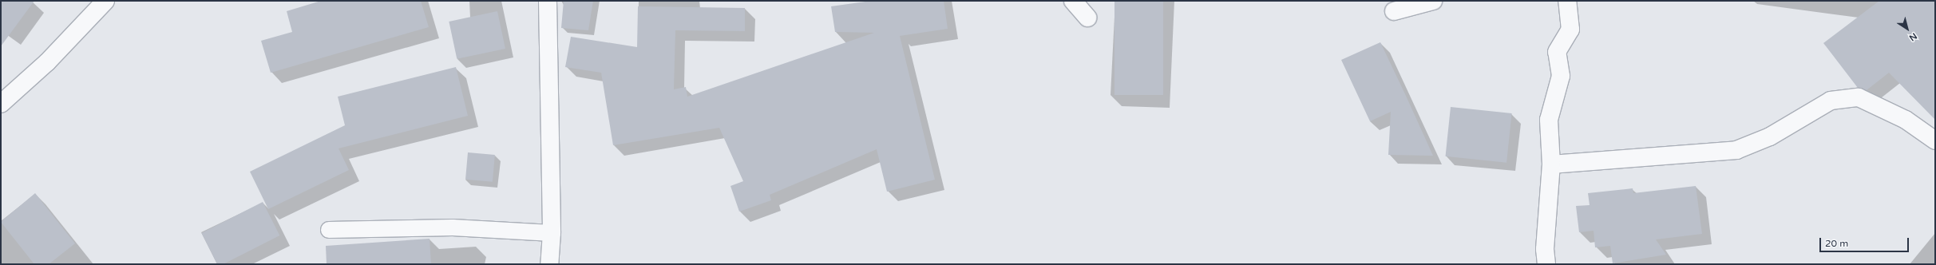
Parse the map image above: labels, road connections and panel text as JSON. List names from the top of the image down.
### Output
{
  "scale_bar": "20 m",
  "north": "bottom right"
}
